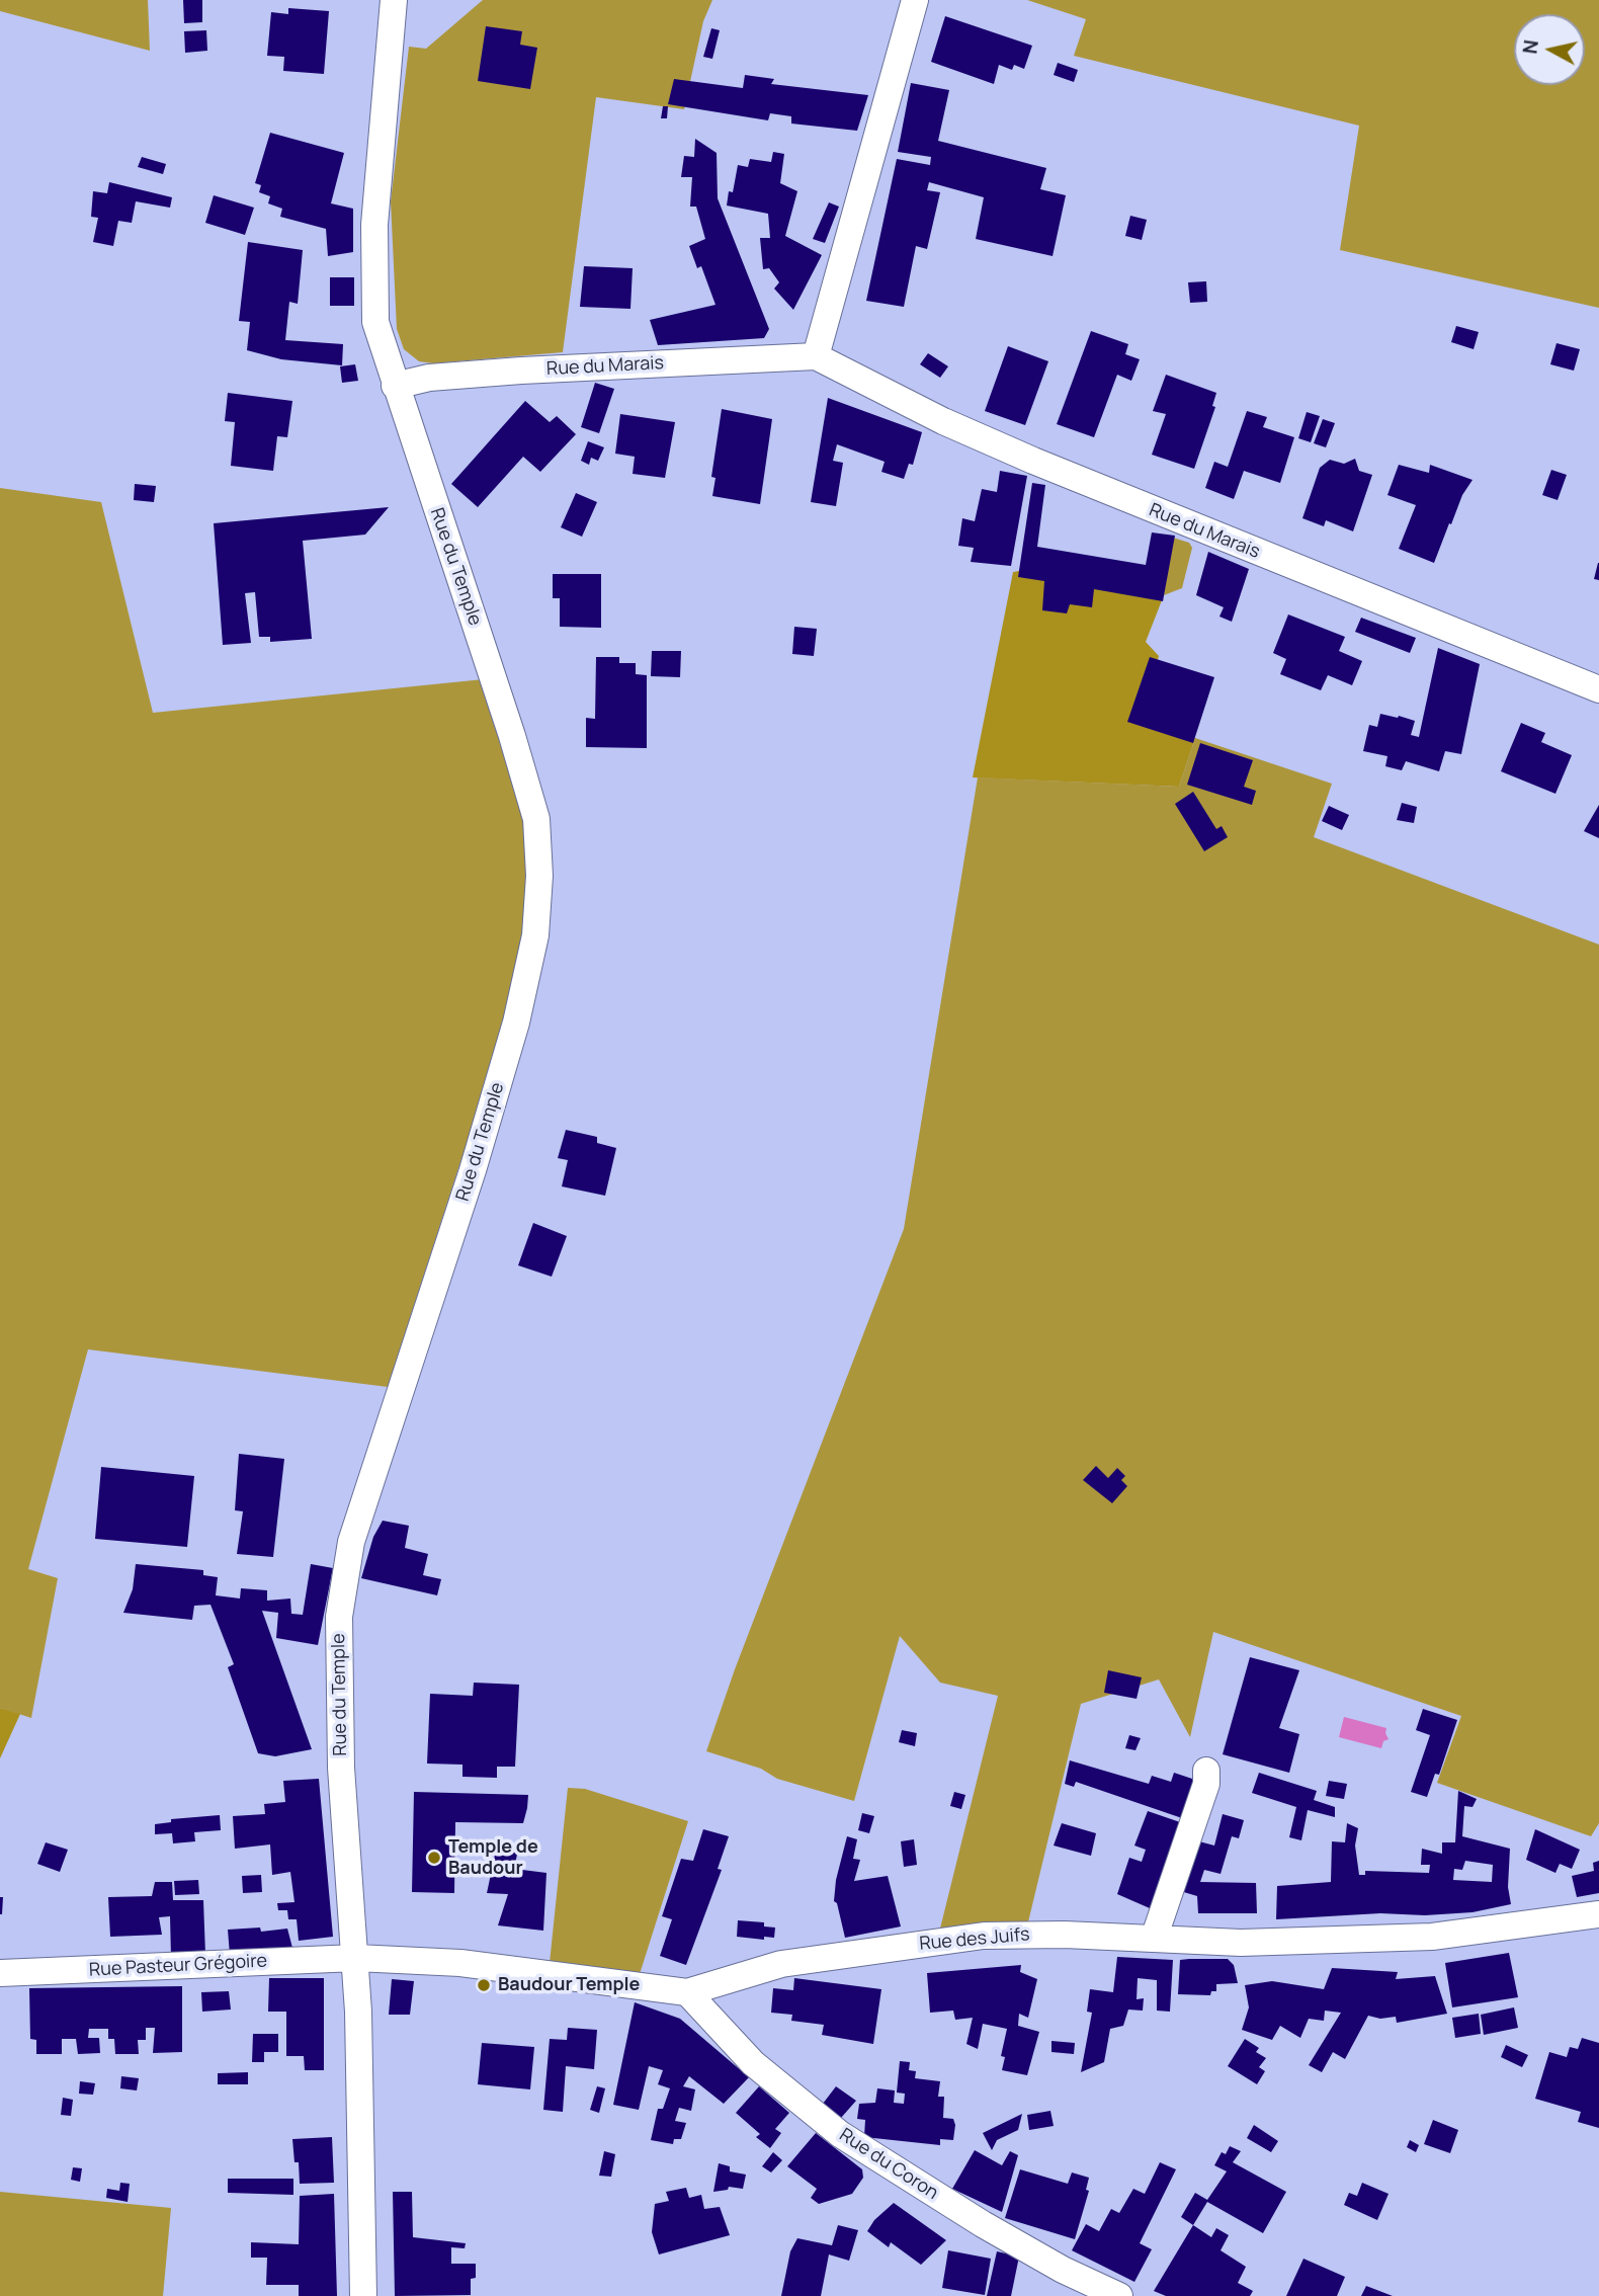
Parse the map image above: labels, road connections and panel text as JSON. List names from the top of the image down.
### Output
{
  "streets": {
    "street": [
      "Rue du Marais",
      "Rue du Temple",
      "Rue des Juifs",
      "Rue Pasteur Grégoire",
      "Rue du Coron"
    ]
  },
  "crossings": [
    ["Rue du Marais", "Rue du Temple"],
    ["Rue du Temple", "Rue des Juifs"],
    ["Rue du Temple", "Rue Pasteur Grégoire"],
    ["Rue des Juifs", "Rue Pasteur Grégoire"],
    ["Rue des Juifs", "Rue du Coron"]
  ],
  "places": ["Temple de Baudour", "Baudour Temple"],
  "north": "left"
}
